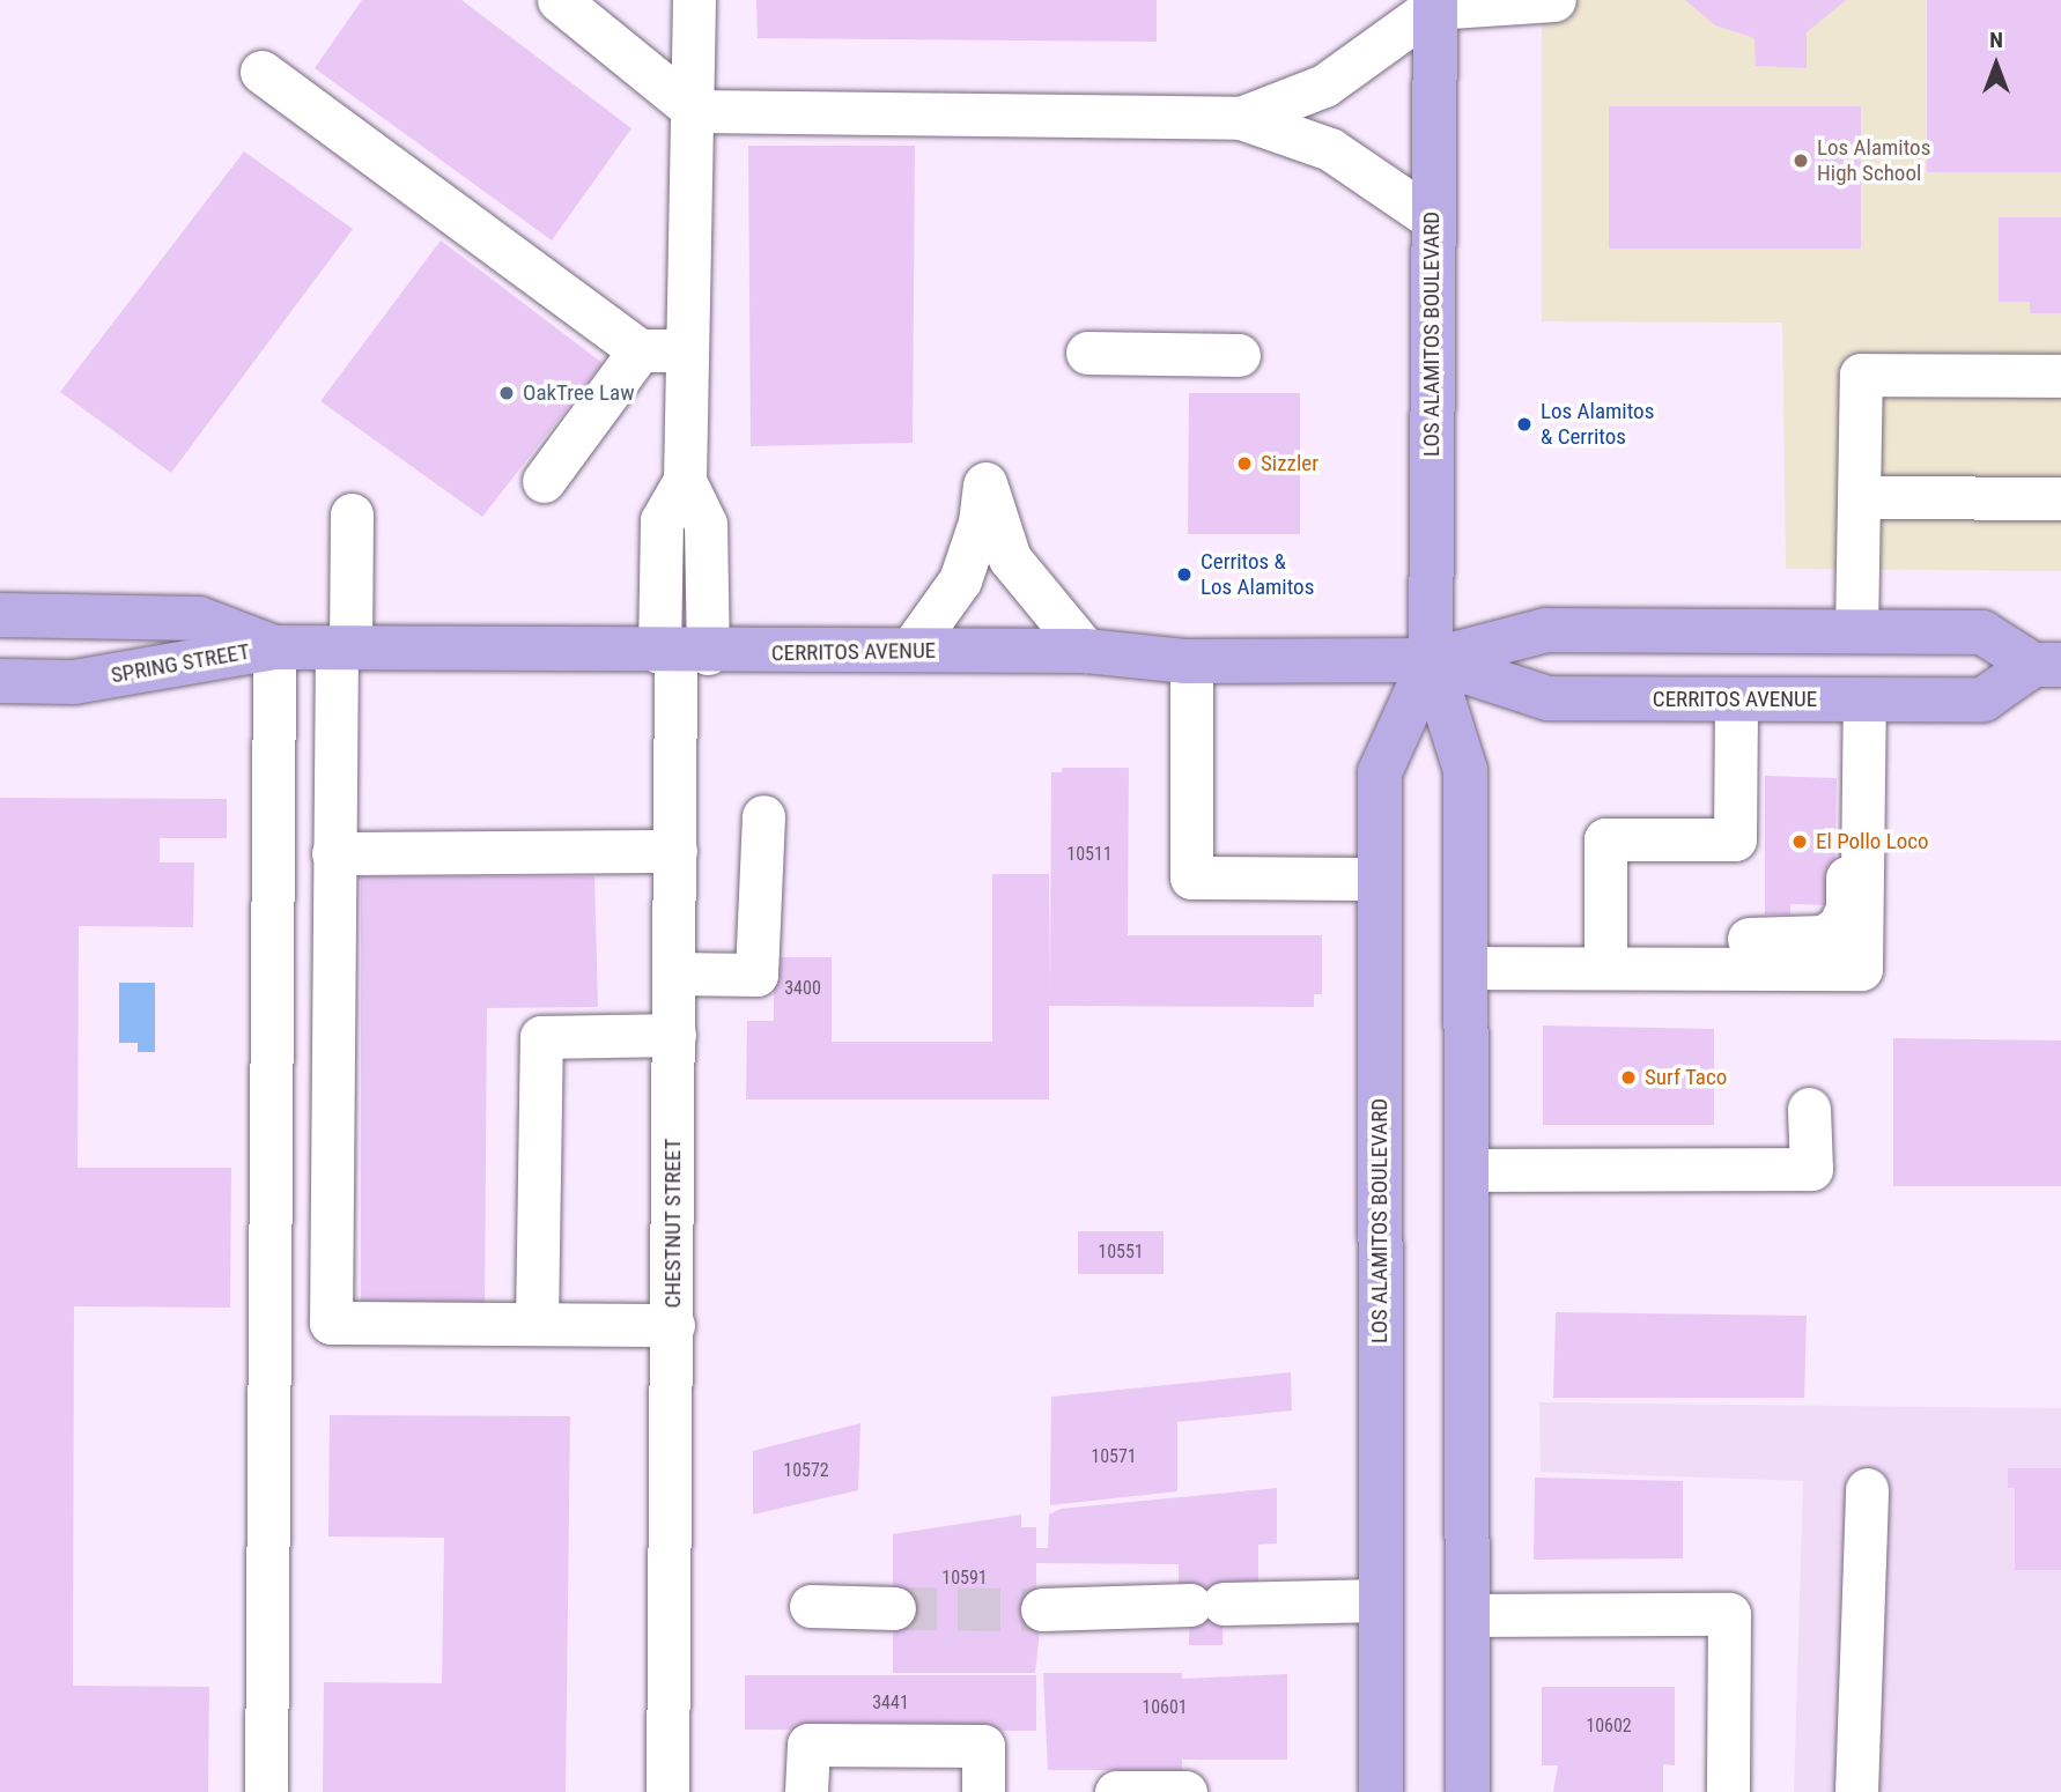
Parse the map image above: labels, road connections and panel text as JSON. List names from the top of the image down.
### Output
{
  "streets": {
    "main road": ["LOS ALAMITOS BOULEVARD", "CERRITOS AVENUE", "SPRING STREET"],
    "street": ["CHESTNUT STREET"]
  },
  "crossings": [
    ["LOS ALAMITOS BOULEVARD", "CERRITOS AVENUE"],
    ["CERRITOS AVENUE", "SPRING STREET"],
    ["CERRITOS AVENUE", "CHESTNUT STREET"]
  ],
  "places": [
    "Los Alamitos High School",
    "OakTree Law",
    "Los Alamitos & Cerritos",
    "Sizzler",
    "Cerritos & Los Alamitos",
    "El Pollo Loco",
    "Surf Taco"
  ],
  "house_numbers": [
    "10511",
    "3400",
    "10551",
    "10571",
    "10572",
    "10591",
    "3441",
    "10601",
    "10602"
  ],
  "north": "top"
}
